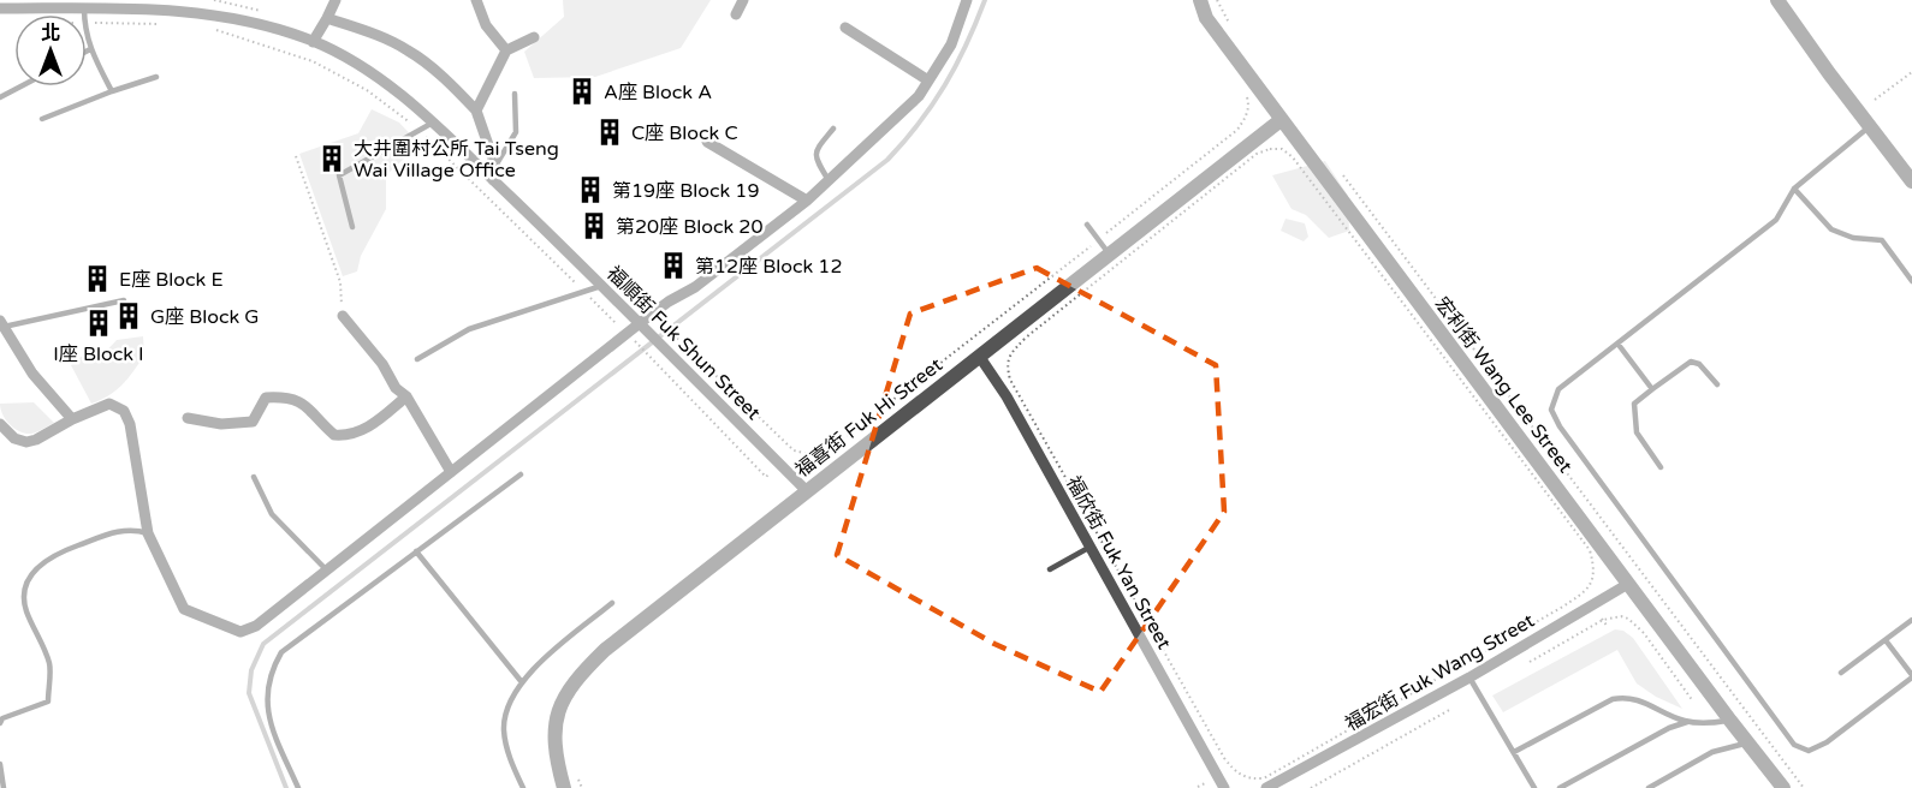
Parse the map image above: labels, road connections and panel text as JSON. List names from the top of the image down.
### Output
{
  "streets": {
    "street": [
      "福順街 Fuk Shun Street",
      "宏利街 Wang Lee Street",
      "福喜街 Fuk Hi Street",
      "福欣街 Fuk Yan Street",
      "福宏街 Fuk Wang Street"
    ]
  },
  "crossings": [
    ["福順街 Fuk Shun Street", "福喜街 Fuk Hi Street"],
    ["宏利街 Wang Lee Street", "福喜街 Fuk Hi Street"],
    ["宏利街 Wang Lee Street", "福宏街 Fuk Wang Street"],
    ["福喜街 Fuk Hi Street", "福欣街 Fuk Yan Street"]
  ],
  "places": {
    "building": [
      "A座 Block A",
      "C座 Block C",
      "大井圍村公所 Tai Tseng Wai Village Office",
      "第19座 Block 19",
      "第20座 Block 20",
      "第12座 Block 12",
      "E座 Block E",
      "G座 Block G",
      "I座 Block I"
    ]
  },
  "north": "top"
}
